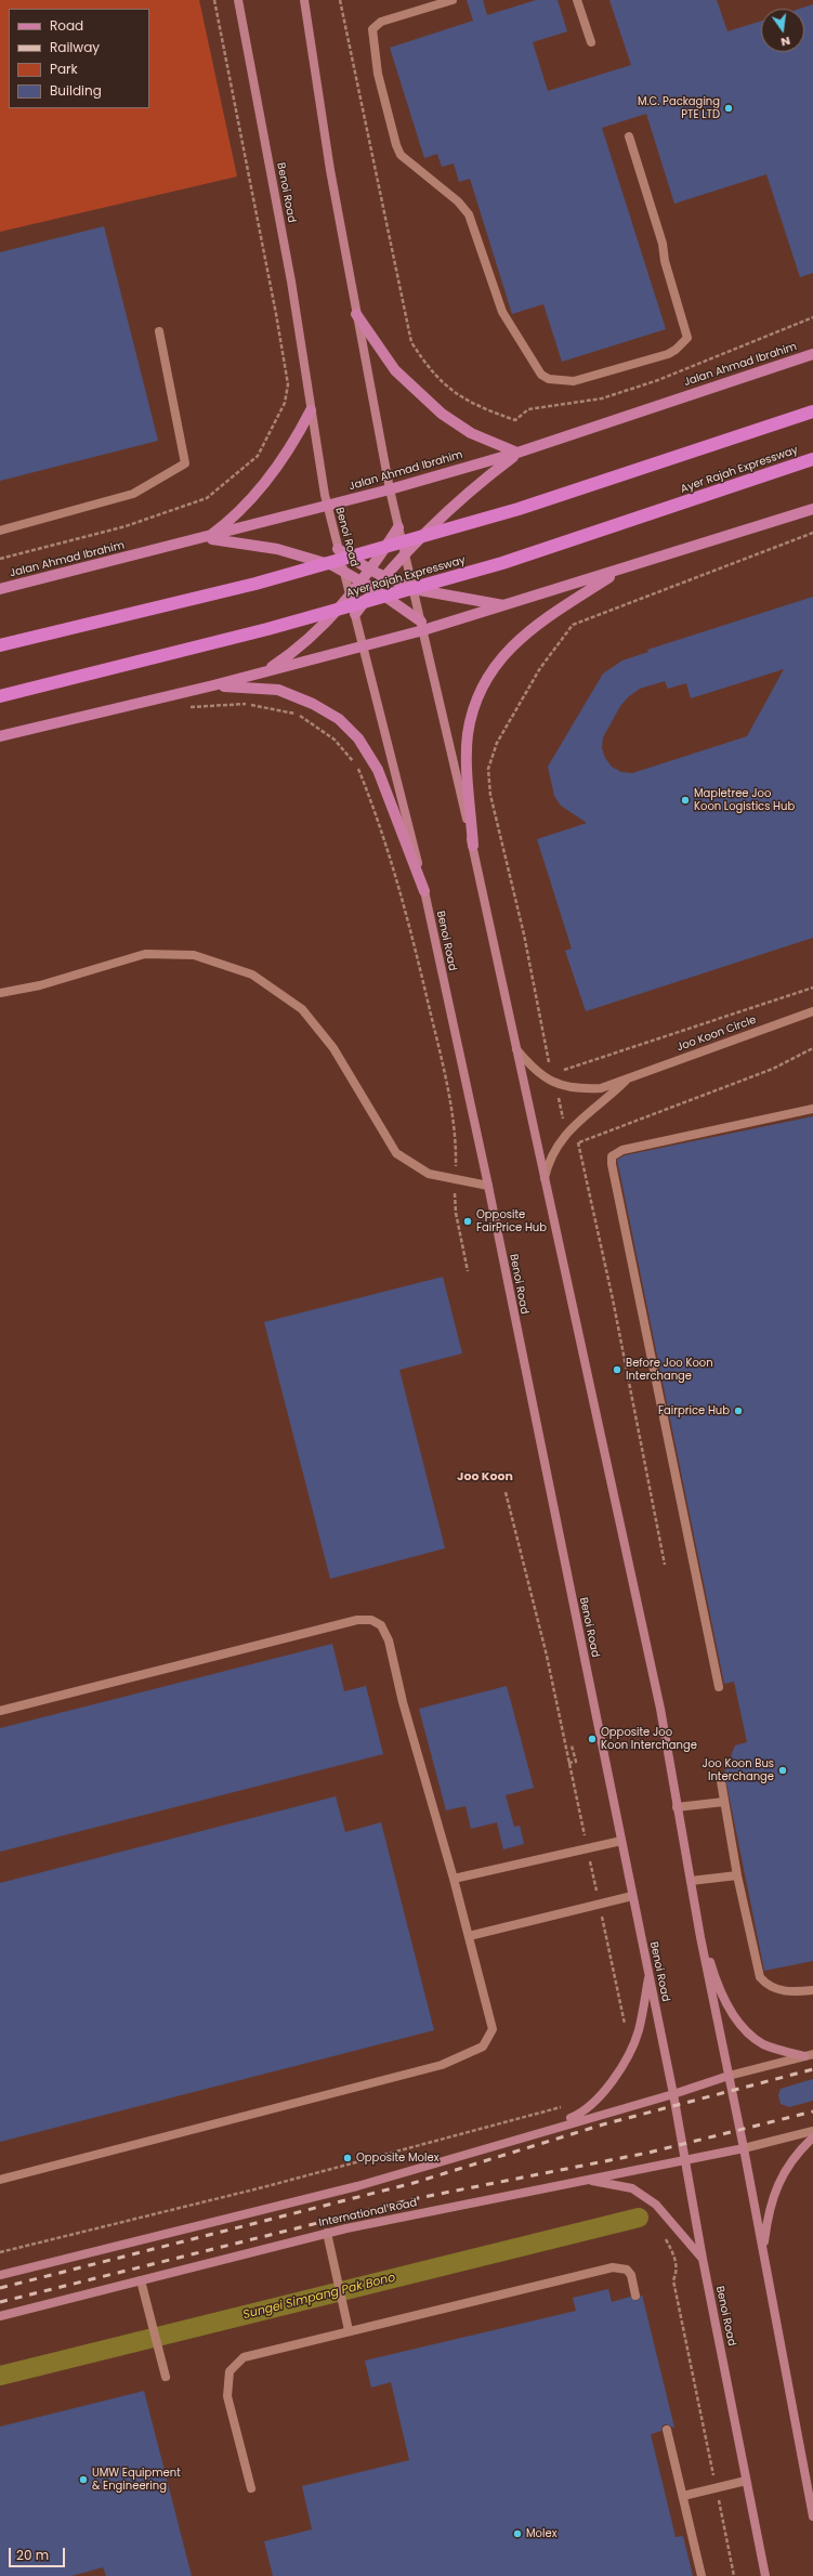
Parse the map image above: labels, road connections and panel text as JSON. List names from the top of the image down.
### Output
{
  "streets": {
    "highway": ["Ayer Rajah Expressway"],
    "main road": ["Benoi Road", "Jalan Ahmad Ibrahim", "International Road"],
    "street": ["Joo Koon Circle"]
  },
  "crossings": [
    ["Benoi Road", "Jalan Ahmad Ibrahim"],
    ["Benoi Road", "International Road"]
  ],
  "districts": ["Joo Koon"],
  "water": ["Sungei Simpang Pak Bono"],
  "places": [
    "M.C. Packaging PTE LTD",
    "Mapletree Joo Koon Logistics Hub",
    "Opposite FairPrice Hub",
    "Before Joo Koon Interchange",
    "Fairprice Hub",
    "Opposite Joo Koon Interchange",
    "Joo Koon Bus Interchange",
    "Opposite Molex",
    "UMW Equipment & Engineering",
    "Molex"
  ],
  "legend": [
    "Road",
    "Railway",
    "Park",
    "Building"
  ],
  "scale_bar": "20 m",
  "north": "bottom"
}
